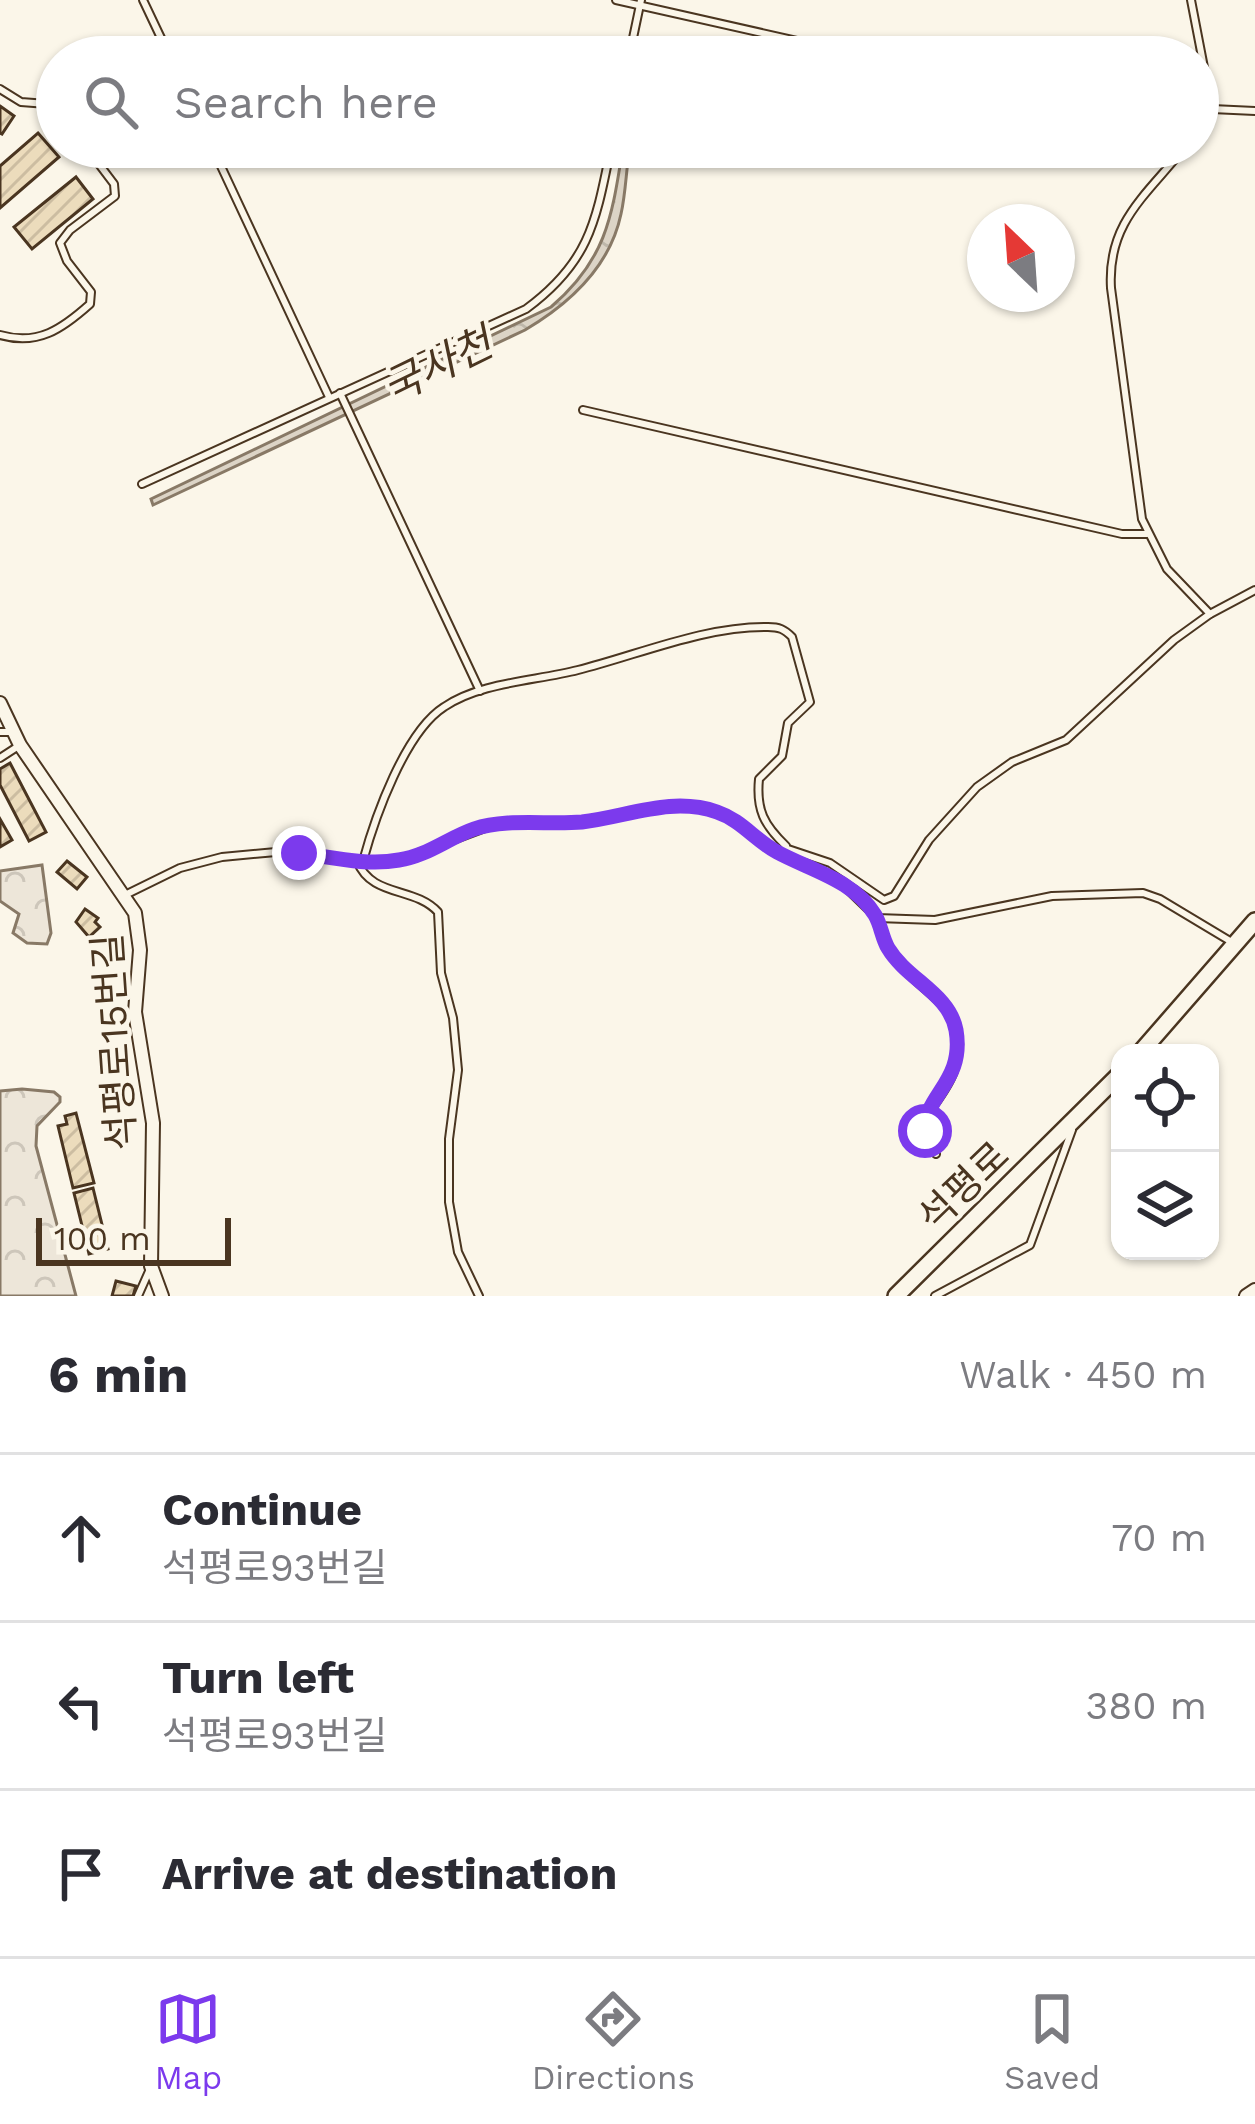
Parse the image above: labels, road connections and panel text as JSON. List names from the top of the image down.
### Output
{
  "streets": {
    "street": ["석평로15번길", "석평로"]
  },
  "water": ["국사천"],
  "scale_bar": "100 m",
  "north": "top left",
  "page": {
    "search": "Search here",
    "scale": "100 m",
    "heading": ["6 min", "Walk · 450 m"],
    "list": [
      ["Continue", "석평로93번길", "70 m"],
      ["Turn left", "석평로93번길", "380 m"],
      "Arrive at destination"
    ],
    "nav": ["Map", "Directions", "Saved"]
  }
}
